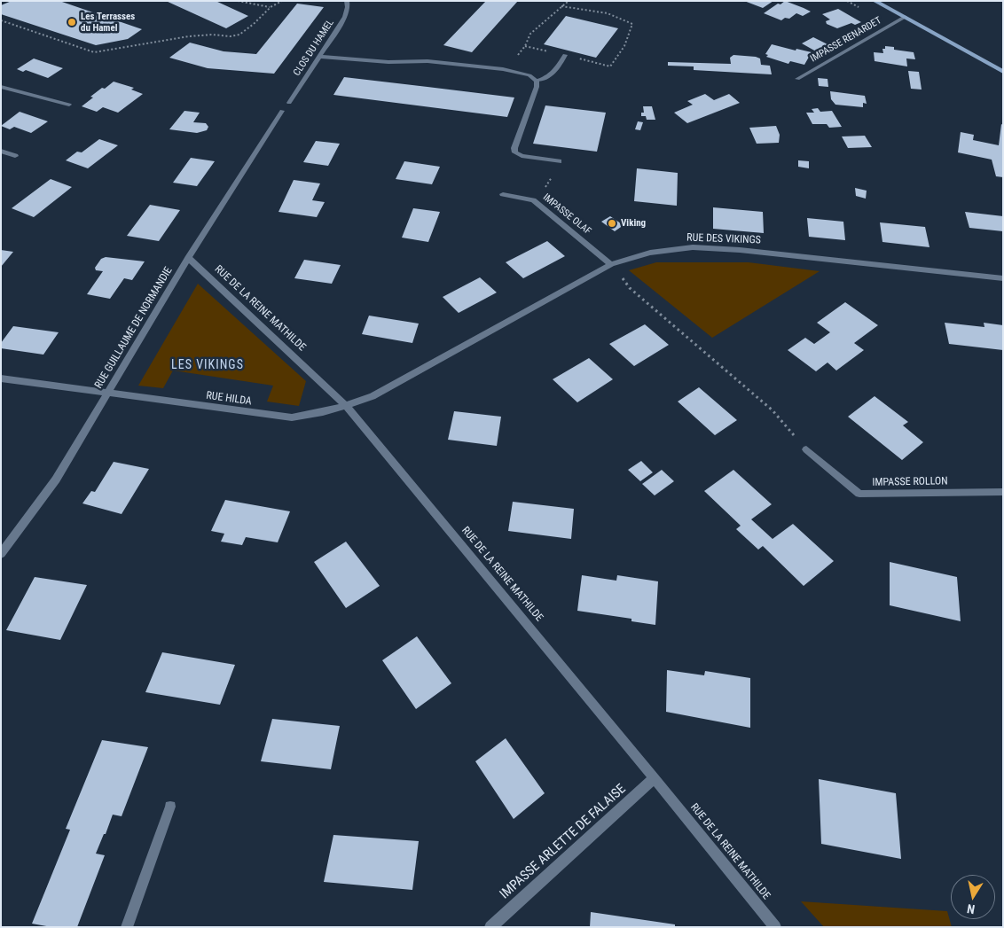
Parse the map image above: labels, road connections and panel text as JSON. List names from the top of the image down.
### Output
{
  "streets": {
    "street": [
      "IMPASSE RENARDET",
      "CLOS DU HAMEL",
      "IMPASSE OLAF",
      "RUE DES VIKINGS",
      "RUE DE LA REINE MATHILDE",
      "RUE GUILLAUME DE NORMANDIE",
      "RUE HILDA",
      "IMPASSE ROLLON",
      "IMPASSE ARLETTE DE FALAISE"
    ]
  },
  "crossings": [
    ["IMPASSE OLAF", "RUE DES VIKINGS"],
    ["RUE DES VIKINGS", "RUE DE LA REINE MATHILDE"],
    ["RUE DES VIKINGS", "RUE HILDA"],
    ["RUE DE LA REINE MATHILDE", "RUE GUILLAUME DE NORMANDIE"],
    ["RUE DE LA REINE MATHILDE", "RUE HILDA"],
    ["RUE DE LA REINE MATHILDE", "IMPASSE ARLETTE DE FALAISE"],
    ["RUE GUILLAUME DE NORMANDIE", "RUE HILDA"]
  ],
  "districts": ["LES VIKINGS"],
  "places": ["Les Terrasses du Hamel", "Viking"],
  "north": "bottom"
}
